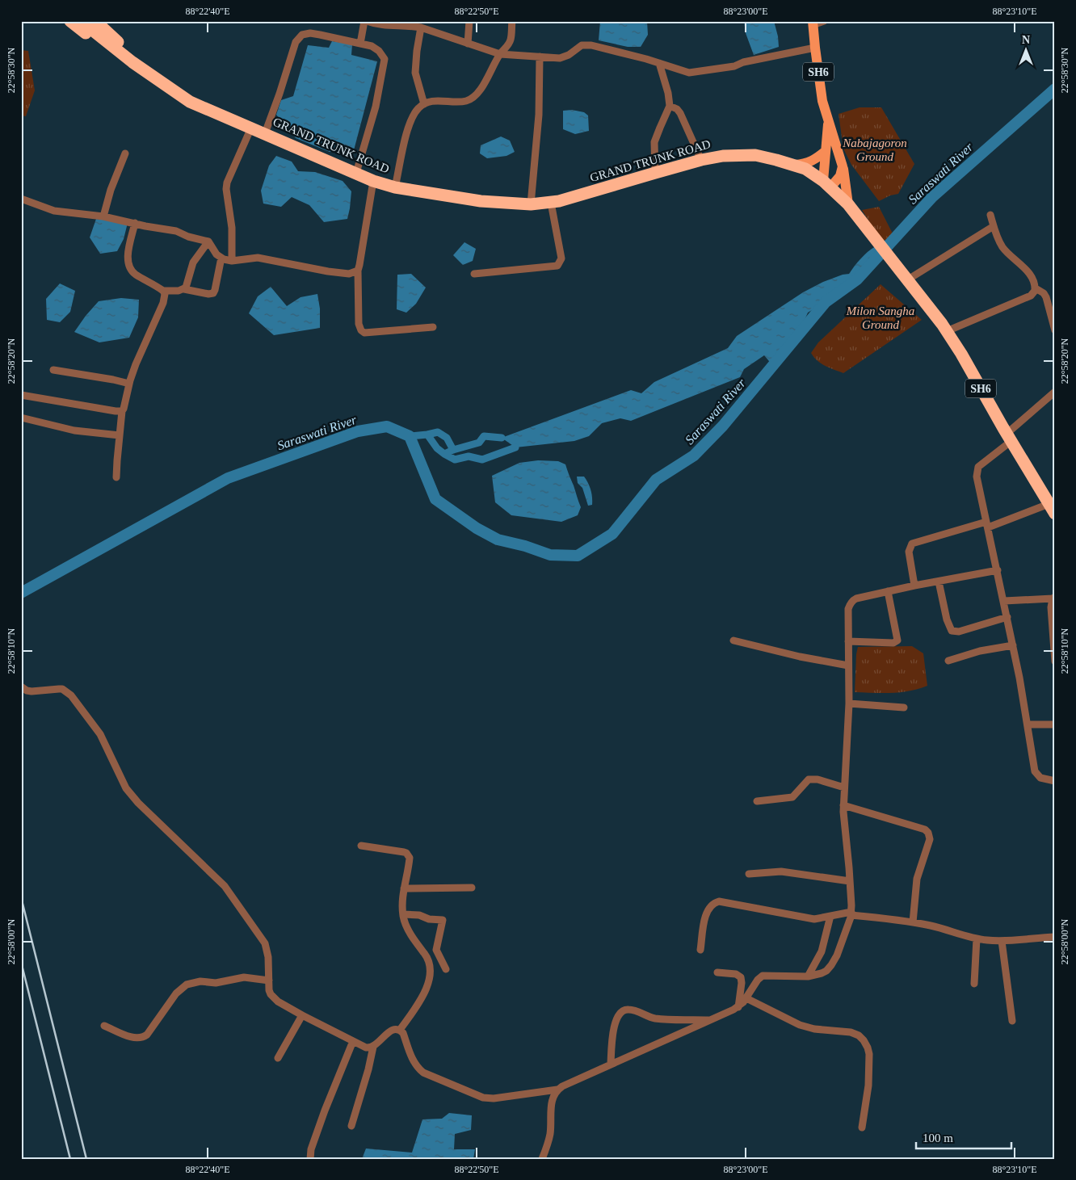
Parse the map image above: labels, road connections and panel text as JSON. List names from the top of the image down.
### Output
{
  "streets": {
    "highway": ["SH6", "GRAND TRUNK ROAD"]
  },
  "crossings": [
    ["SH6", "GRAND TRUNK ROAD"]
  ],
  "water": ["Saraswati River"],
  "parks": ["Nabajagoron Ground", "Milon Sangha Ground"],
  "scale_bar": "100 m",
  "north": "top",
  "coordinates": [
    "88°22'40\"E",
    "88°22'50\"E",
    "88°23'00\"E",
    "88°23'10\"E",
    "22°58'30\"N",
    "22°58'20\"N",
    "22°58'10\"N",
    "22°58'00\"N"
  ]
}
